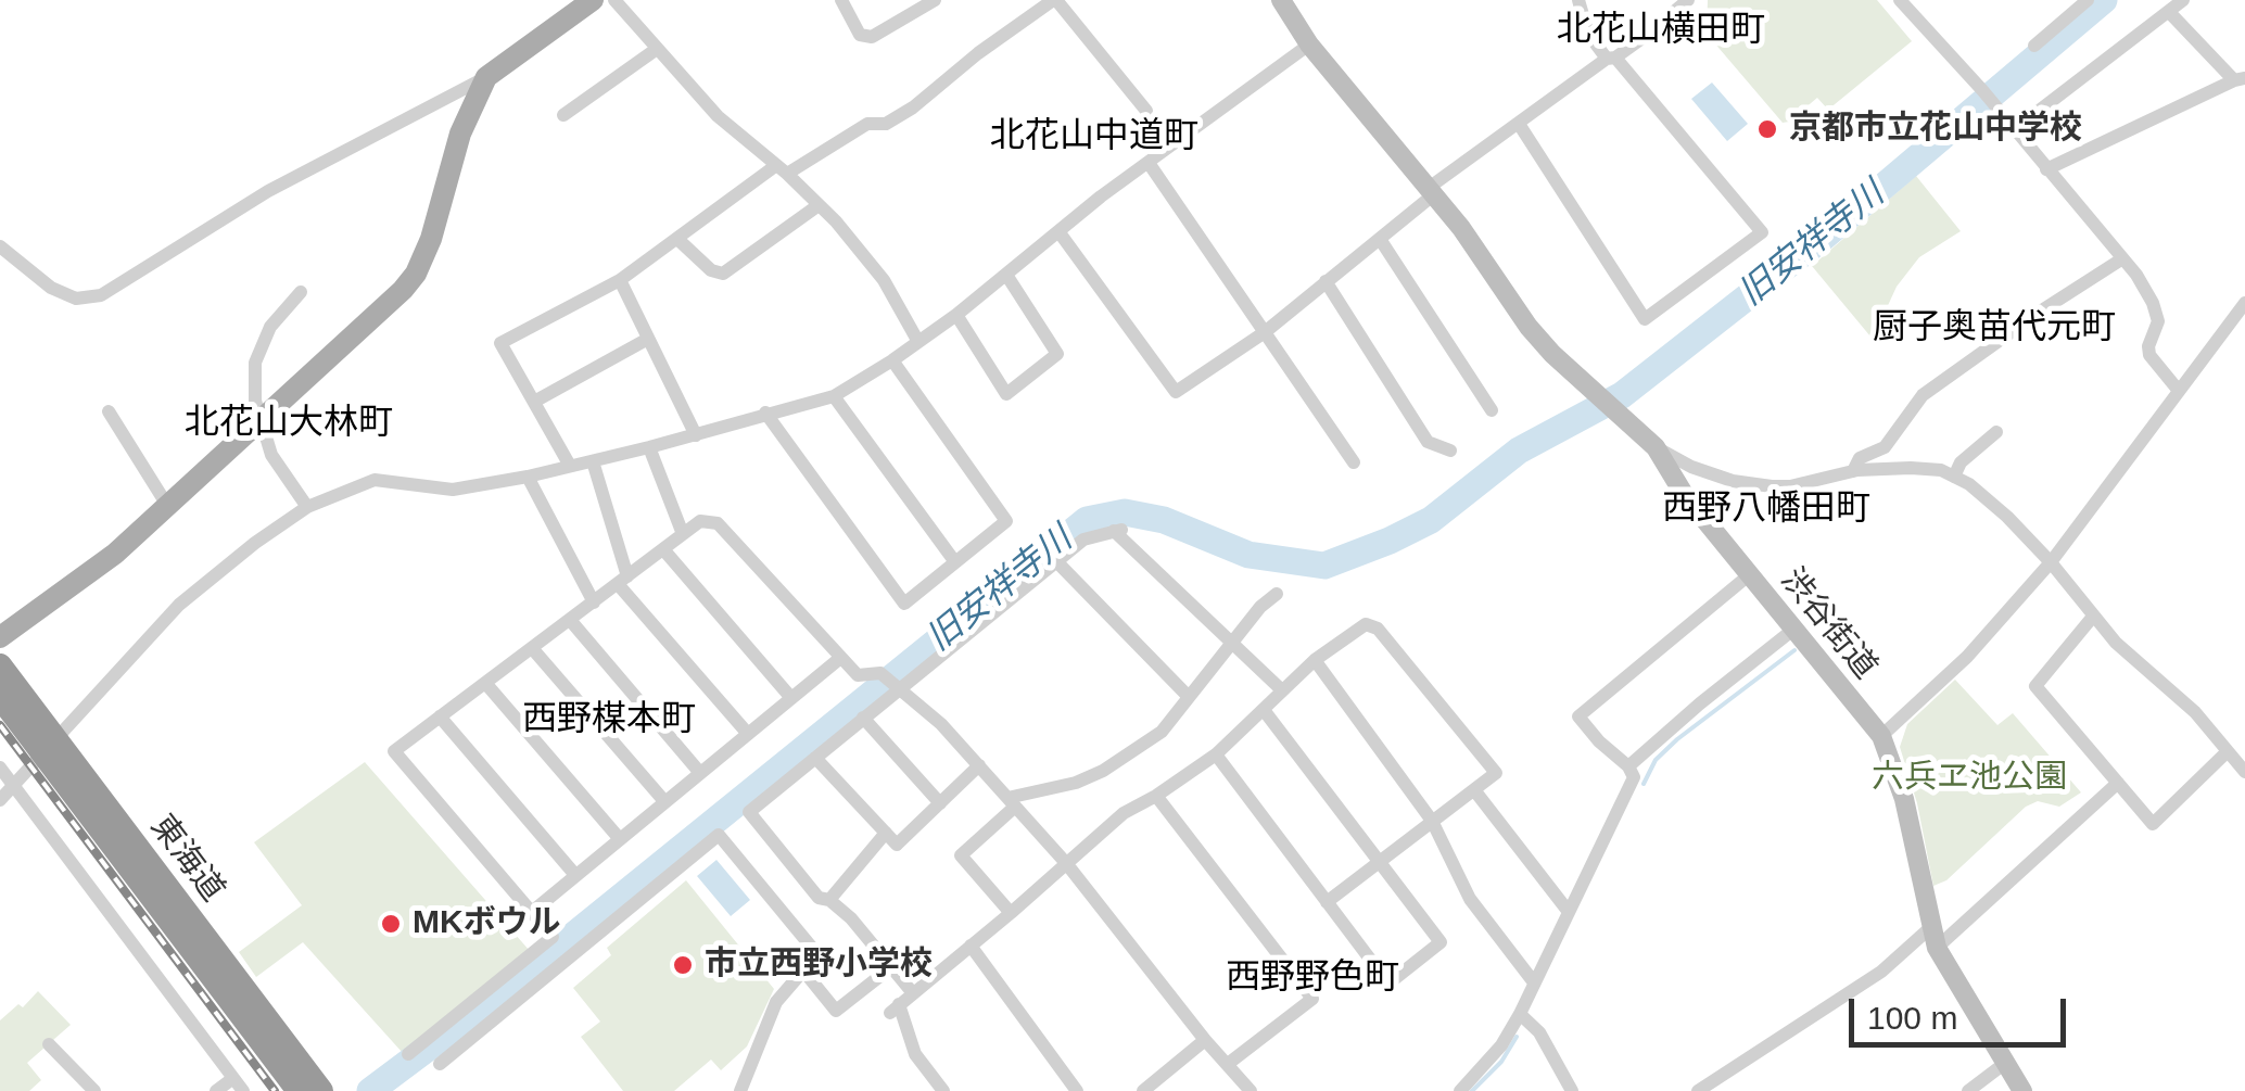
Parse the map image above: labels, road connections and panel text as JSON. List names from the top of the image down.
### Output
{
  "streets": {
    "highway": ["東海道"],
    "main road": ["渋谷街道"]
  },
  "districts": [
    "北花山横田町",
    "北花山中道町",
    "厨子奥苗代元町",
    "北花山大林町",
    "西野八幡田町",
    "西野楳本町",
    "西野野色町"
  ],
  "water": ["旧安祥寺川"],
  "parks": ["六兵ヱ池公園"],
  "places": ["京都市立花山中学校", "MKボウル", "市立西野小学校"],
  "scale_bar": "100 m"
}
